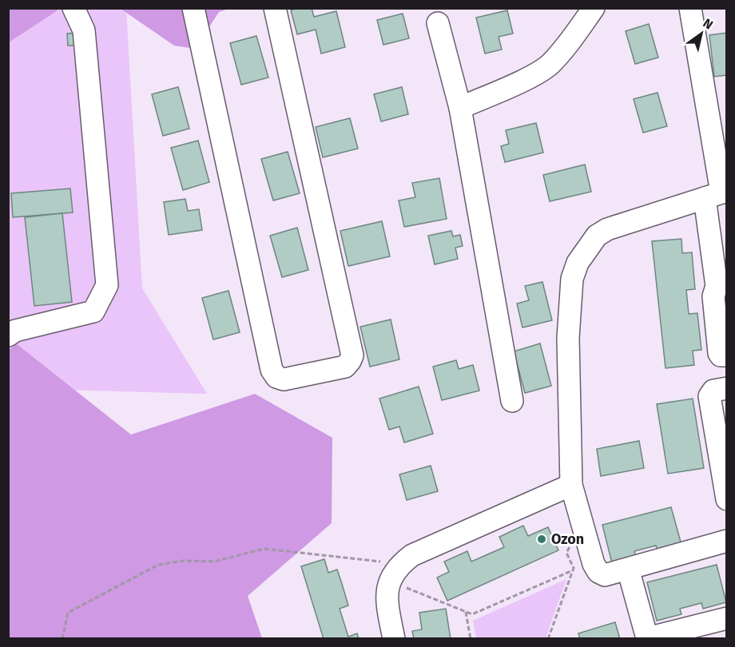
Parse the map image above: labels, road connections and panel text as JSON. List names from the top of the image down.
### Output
{
  "places": ["Ozon"],
  "north": "top right"
}
